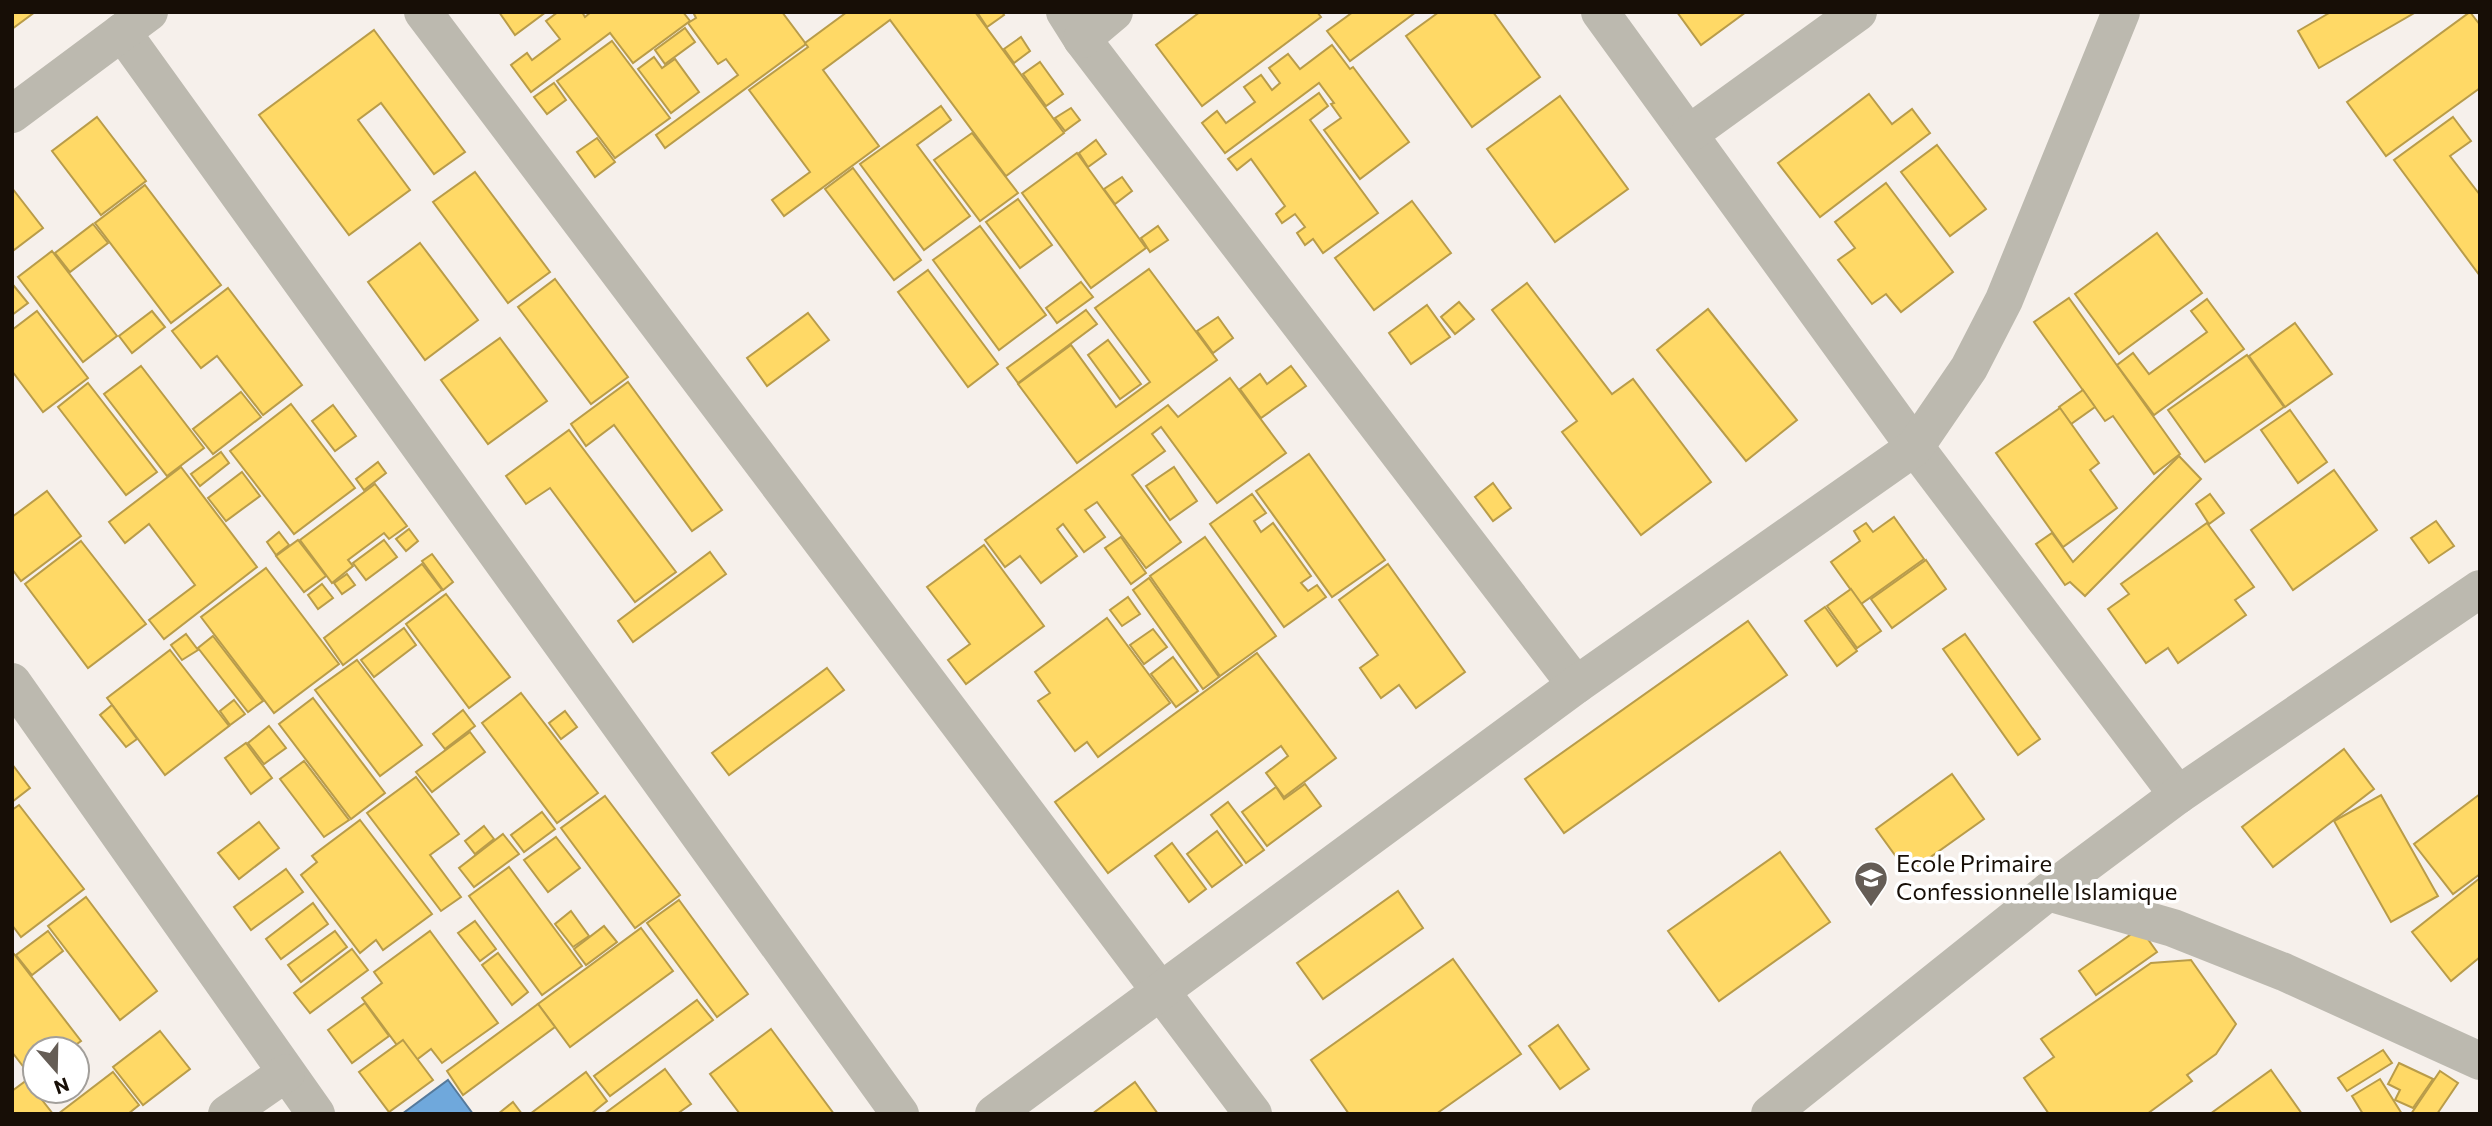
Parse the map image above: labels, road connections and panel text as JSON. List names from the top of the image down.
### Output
{
  "places": {
    "school or university": ["Ecole Primaire Confessionnelle Islamique"]
  },
  "north": "bottom"
}
